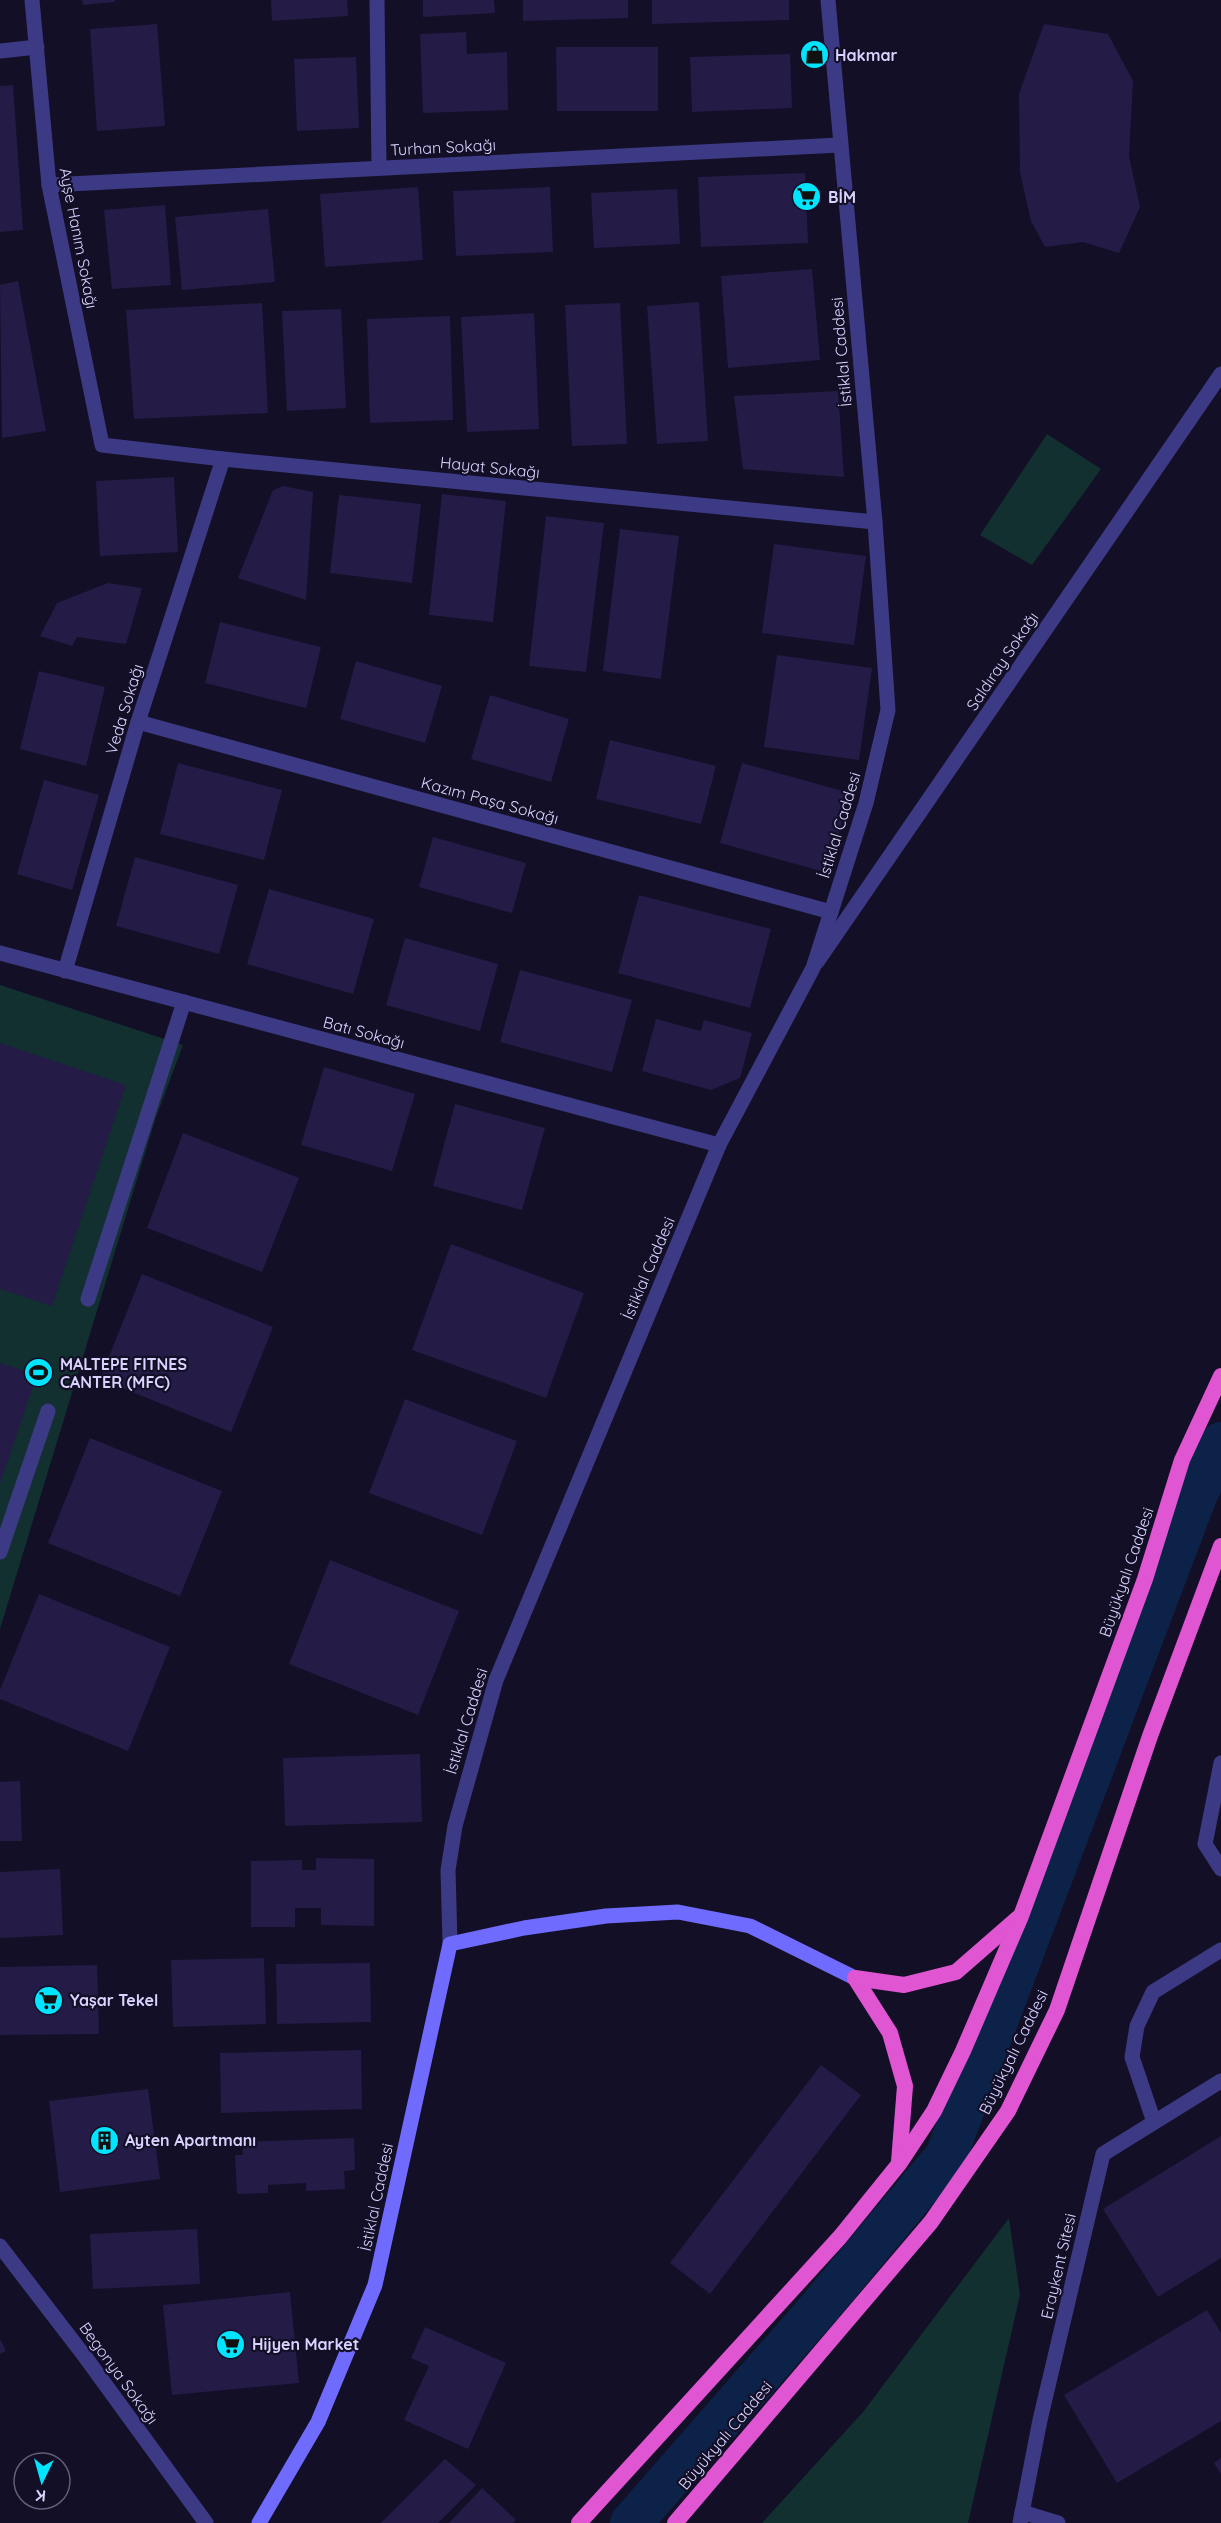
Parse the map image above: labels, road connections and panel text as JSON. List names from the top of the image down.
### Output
{
  "streets": {
    "highway": ["Büyükyalı Caddesi"],
    "main road": ["İstiklal Caddesi"],
    "street": [
      "Turhan Sokağı",
      "Ayşe Hanım Sokağı",
      "Hayat Sokağı",
      "Saldıray Sokağı",
      "Veda Sokağı",
      "Kazım Paşa Sokağı",
      "Batı Sokağı",
      "Eraykent Sitesi",
      "Begonya Sokağı"
    ]
  },
  "crossings": [
    ["Turhan Sokağı", "Ayşe Hanım Sokağı"],
    ["Turhan Sokağı", "İstiklal Caddesi"],
    ["Ayşe Hanım Sokağı", "Hayat Sokağı"],
    ["İstiklal Caddesi", "Hayat Sokağı"],
    ["İstiklal Caddesi", "Saldıray Sokağı"],
    ["İstiklal Caddesi", "Kazım Paşa Sokağı"],
    ["İstiklal Caddesi", "Batı Sokağı"],
    ["Hayat Sokağı", "Veda Sokağı"],
    ["Veda Sokağı", "Kazım Paşa Sokağı"],
    ["Veda Sokağı", "Batı Sokağı"]
  ],
  "places": {
    "shop": ["Hakmar"],
    "supermarket": ["BİM", "Yaşar Tekel", "Hijyen Market"],
    "sports": ["MALTEPE FITNES CANTER (MFC)"],
    "building": ["Ayten Apartmanı"]
  },
  "north": "bottom"
}
